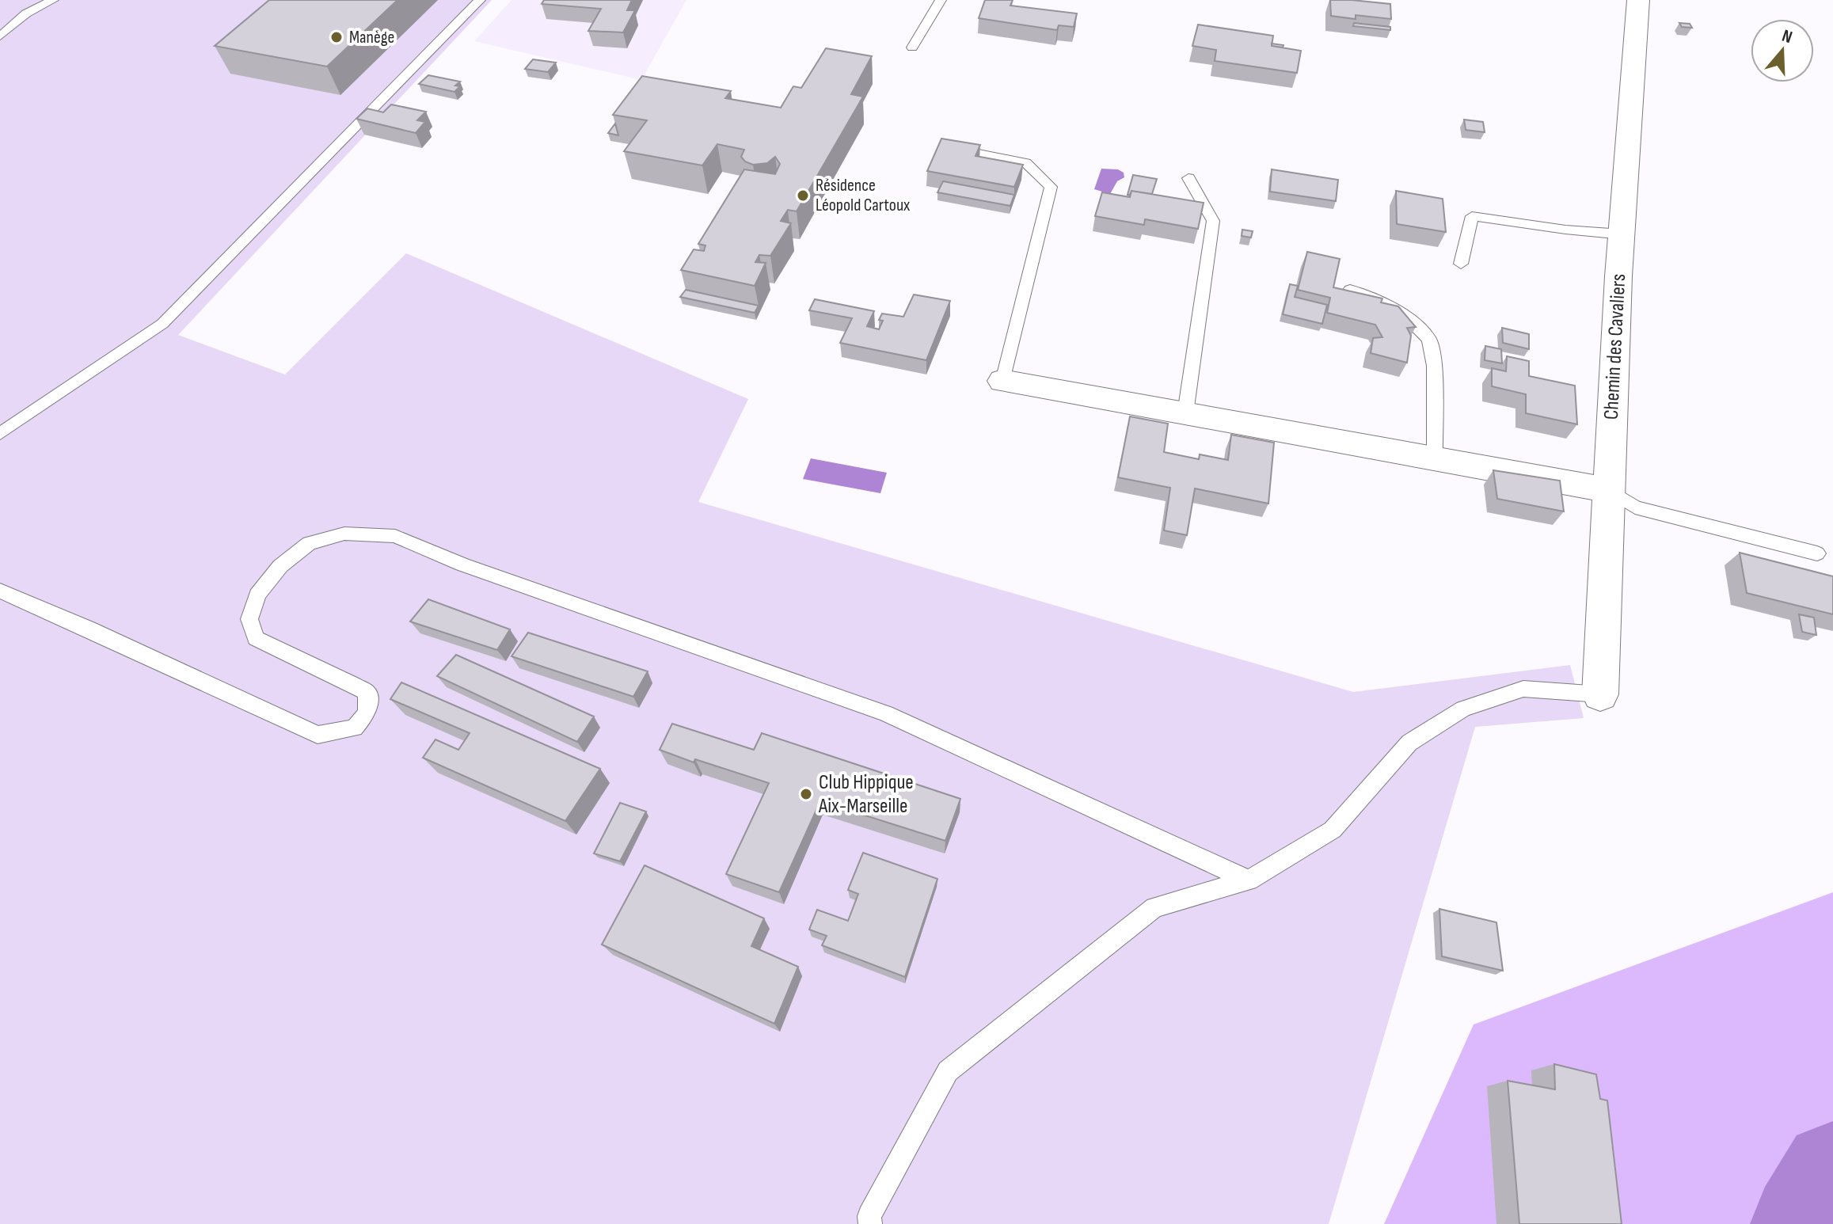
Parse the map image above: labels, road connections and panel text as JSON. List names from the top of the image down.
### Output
{
  "streets": {
    "street": ["Chemin des Cavaliers"]
  },
  "places": ["Manège", "Résidence Léopold Cartoux", "Club Hippique Aix-Marseille"],
  "north": "top"
}
